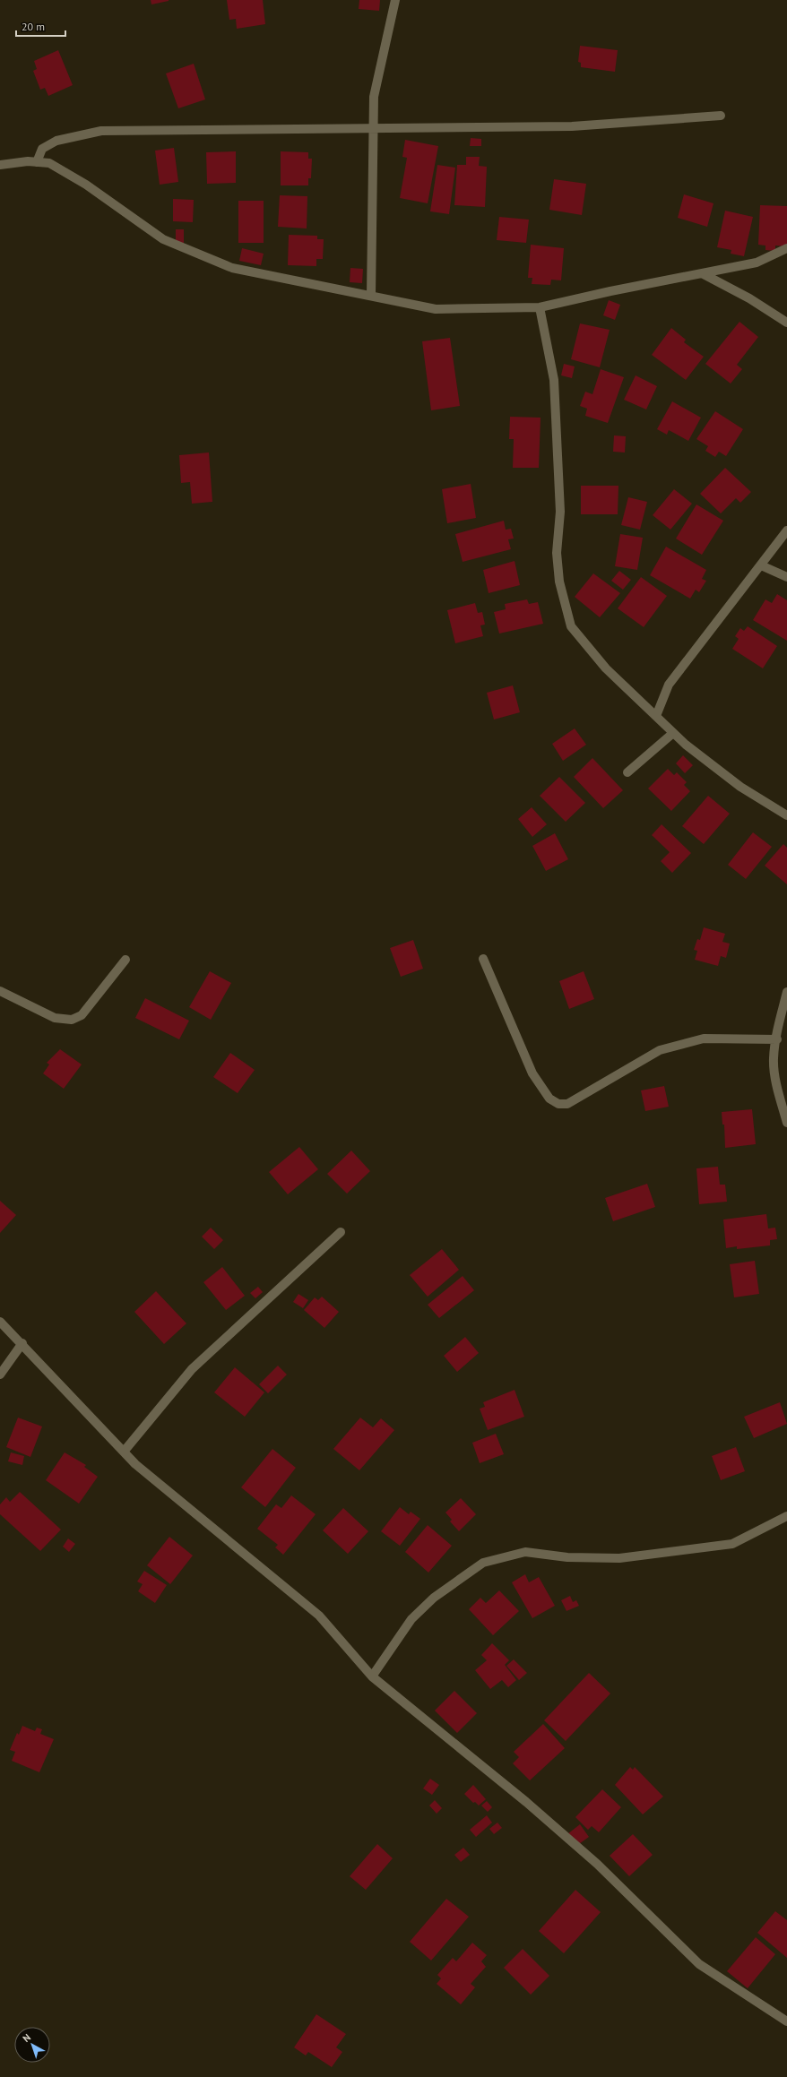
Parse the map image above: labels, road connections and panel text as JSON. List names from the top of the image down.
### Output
{
  "scale_bar": "20 m",
  "north": "top left"
}
